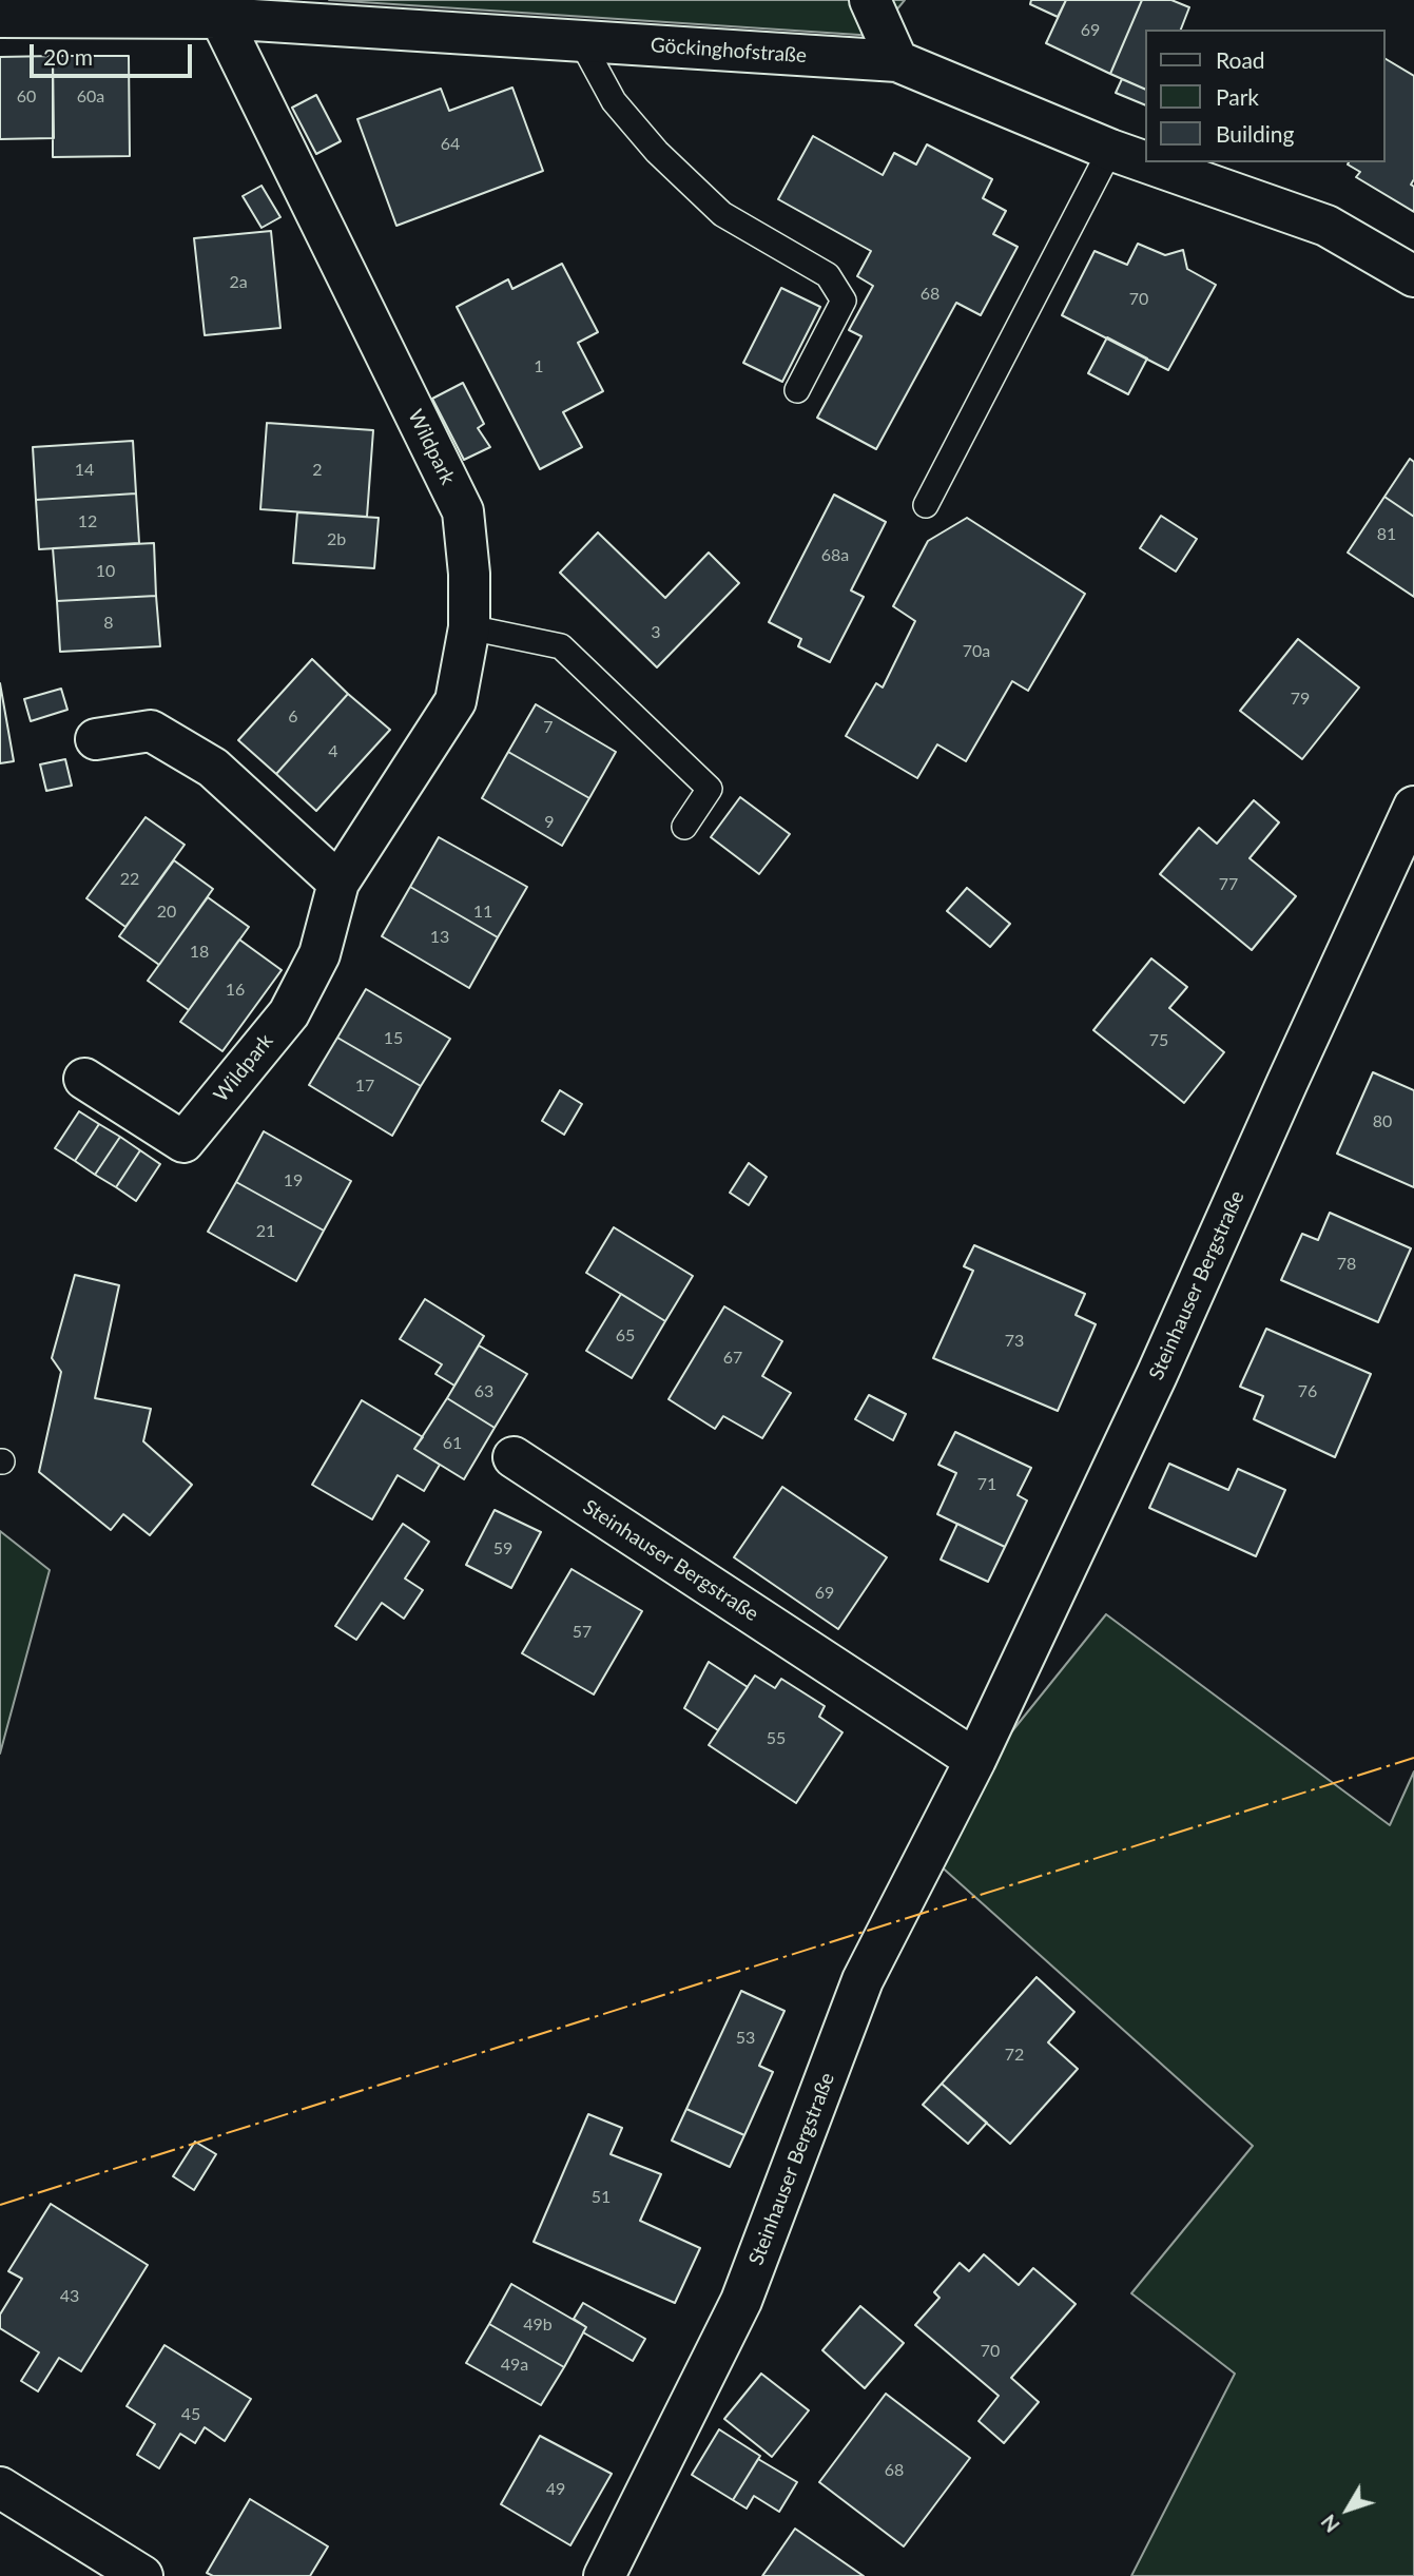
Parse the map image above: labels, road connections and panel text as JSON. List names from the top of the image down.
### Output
{
  "streets": {
    "street": ["Göckinghofstraße", "Wildpark", "Steinhauser Bergstraße"]
  },
  "crossings": [
    ["Göckinghofstraße", "Wildpark"]
  ],
  "house_numbers": [
    "69",
    "60",
    "60a",
    "64",
    "2a",
    "68",
    "70",
    "1",
    "14",
    "2",
    "12",
    "81",
    "2b",
    "68a",
    "10",
    "8",
    "3",
    "70a",
    "79",
    "6",
    "7",
    "4",
    "9",
    "22",
    "77",
    "20",
    "11",
    "13",
    "18",
    "16",
    "15",
    "75",
    "17",
    "80",
    "19",
    "21",
    "78",
    "65",
    "73",
    "67",
    "63",
    "76",
    "61",
    "71",
    "59",
    "69",
    "57",
    "55",
    "53",
    "72",
    "51",
    "43",
    "49b",
    "70",
    "49a",
    "45",
    "68",
    "49"
  ],
  "legend": ["Road", "Park", "Building"],
  "scale_bar": "20 m",
  "north": "bottom left"
}
